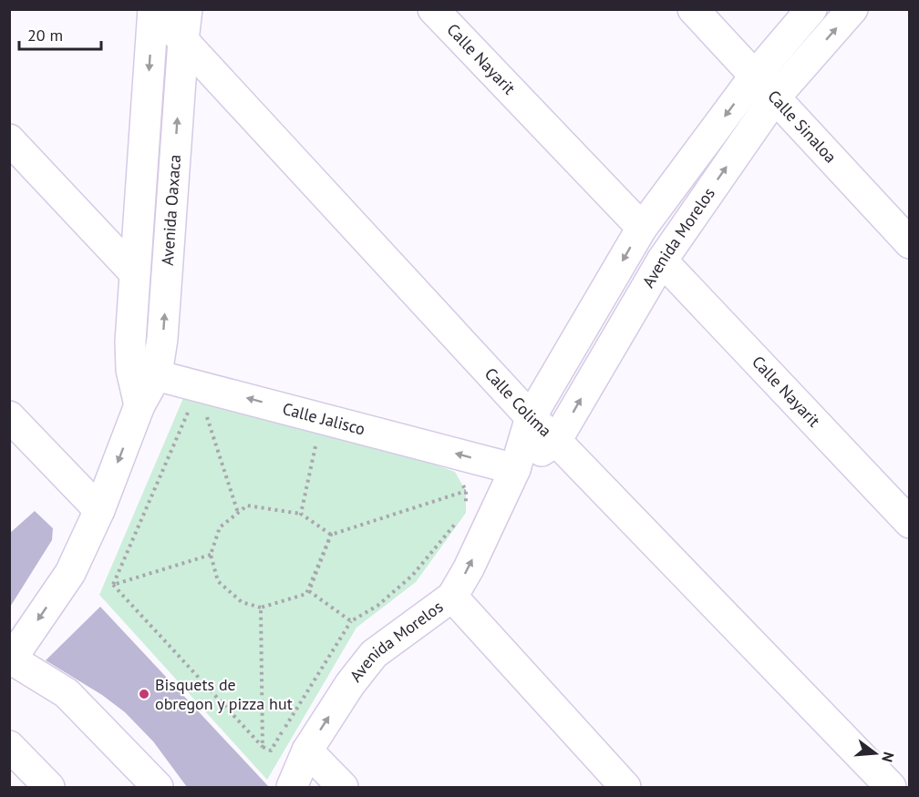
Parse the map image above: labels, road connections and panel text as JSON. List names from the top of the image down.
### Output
{
  "streets": {
    "street": [
      "Calle Nayarit",
      "Calle Sinaloa",
      "Avenida Oaxaca",
      "Avenida Morelos",
      "Calle Colima",
      "Calle Jalisco"
    ]
  },
  "crossings": [
    ["Calle Nayarit", "Avenida Morelos"],
    ["Calle Sinaloa", "Avenida Morelos"],
    ["Avenida Oaxaca", "Calle Colima"],
    ["Avenida Oaxaca", "Calle Jalisco"],
    ["Avenida Morelos", "Calle Colima"],
    ["Avenida Morelos", "Calle Jalisco"]
  ],
  "one_way": ["Calle Jalisco"],
  "places": ["Bisquets de obregon y pizza hut"],
  "scale_bar": "20 m",
  "north": "right"
}
